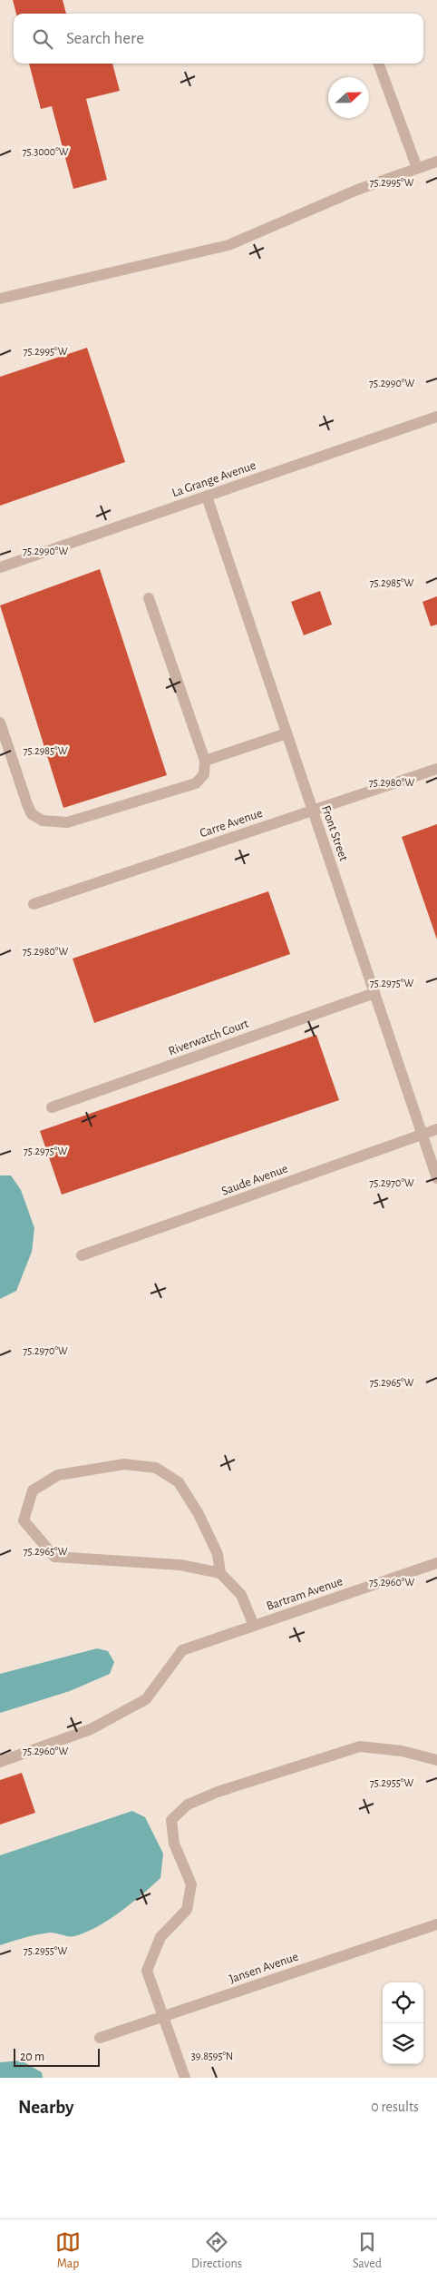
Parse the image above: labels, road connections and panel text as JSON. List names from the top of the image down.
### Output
{
  "streets": {
    "street": [
      "La Grange Avenue",
      "Carre Avenue",
      "Front Street",
      "Riverwatch Court",
      "Saude Avenue",
      "Bartram Avenue",
      "Jansen Avenue"
    ]
  },
  "crossings": [
    ["La Grange Avenue", "Front Street"],
    ["Carre Avenue", "Front Street"],
    ["Front Street", "Riverwatch Court"],
    ["Front Street", "Saude Avenue"]
  ],
  "scale_bar": "20 m",
  "north": "right",
  "page": {
    "search": "Search here",
    "scale": "20 m",
    "heading": ["Nearby", "0 results"],
    "nav": ["Map", "Directions", "Saved"]
  },
  "coordinates": [
    "75.3000°W",
    "75.2995°W",
    "75.2990°W",
    "75.2985°W",
    "75.2980°W",
    "75.2975°W",
    "75.2970°W",
    "75.2965°W",
    "75.2960°W",
    "75.2955°W",
    "39.8595°N"
  ]
}
